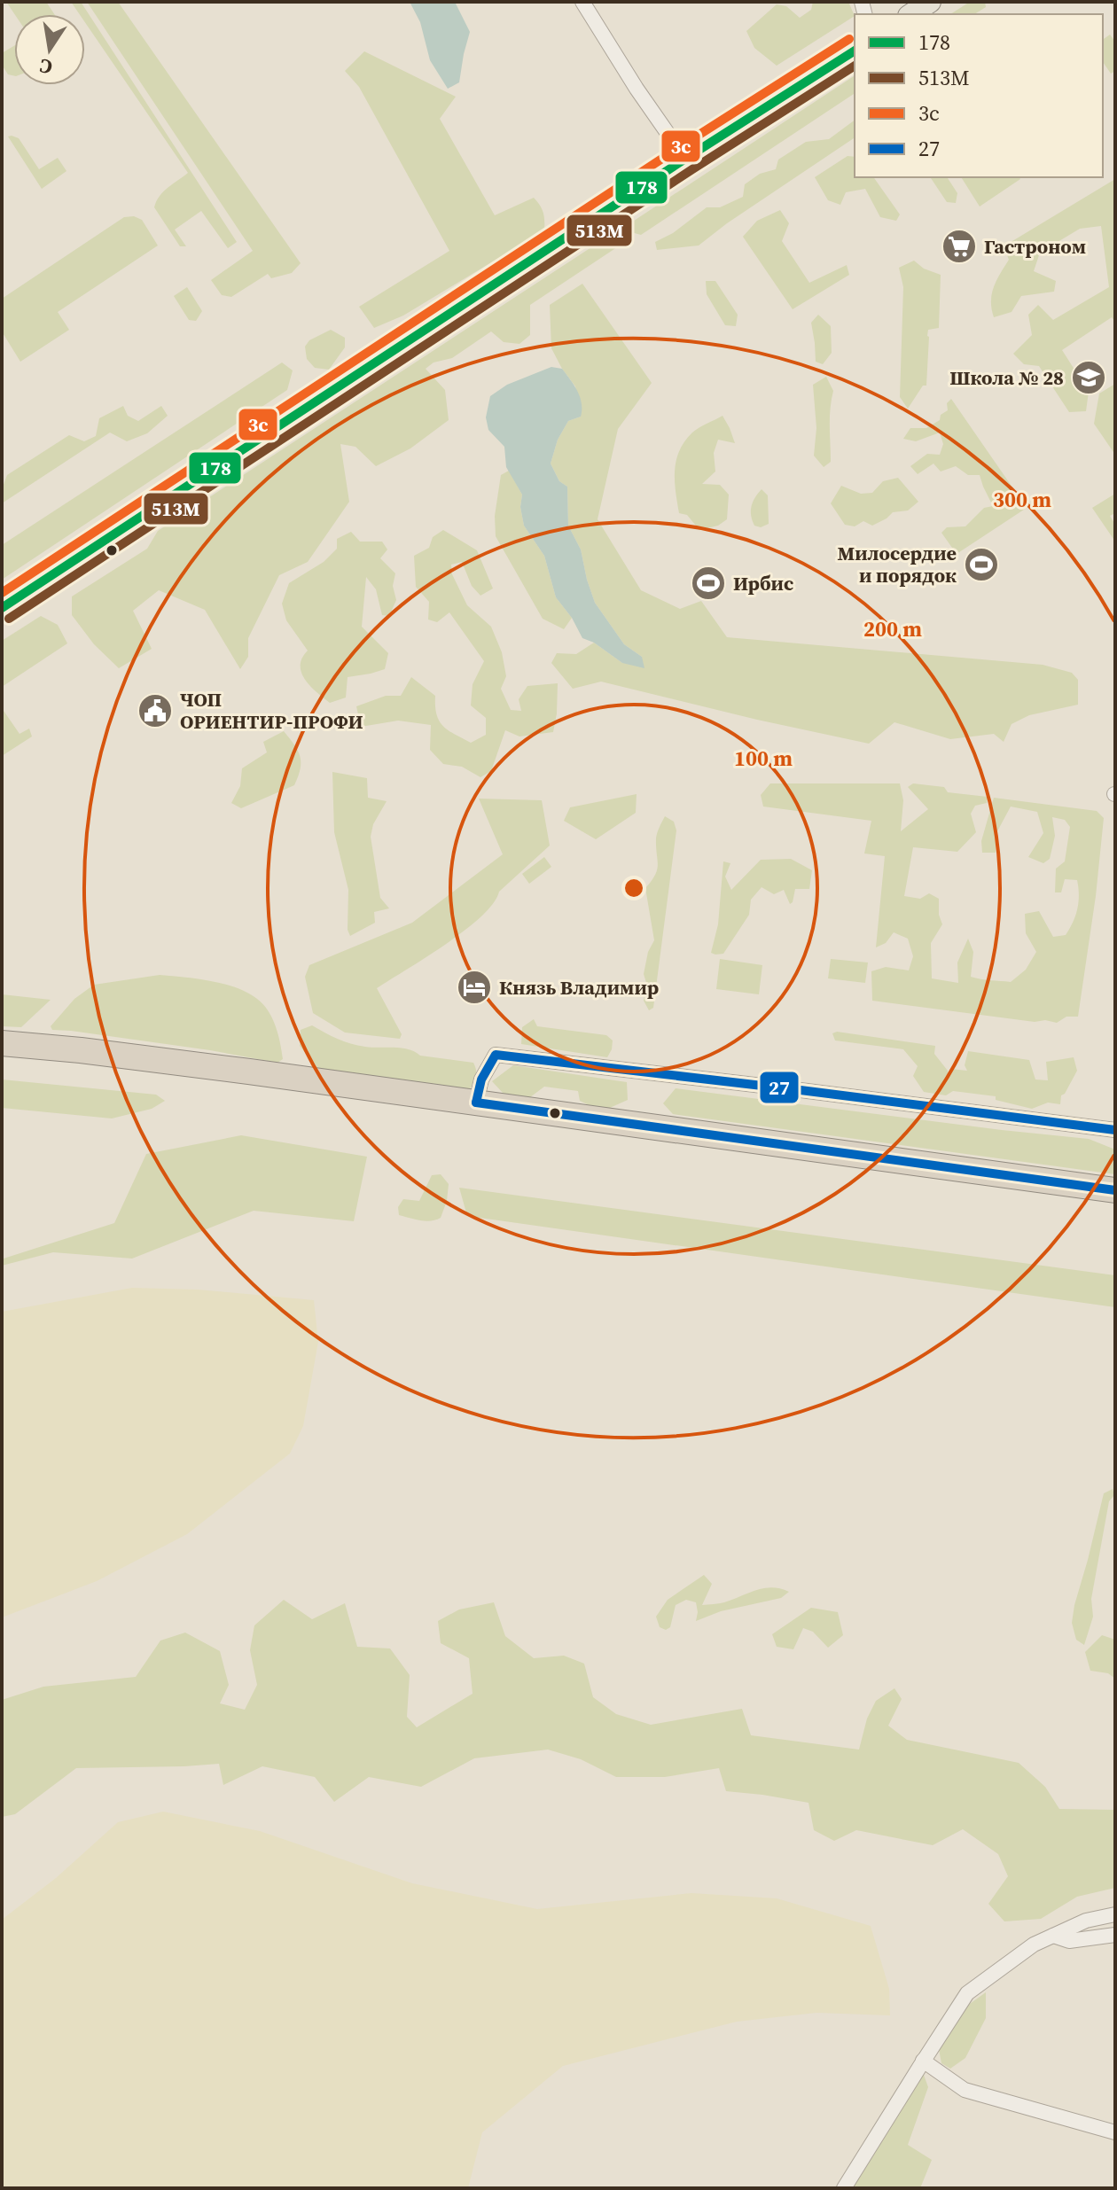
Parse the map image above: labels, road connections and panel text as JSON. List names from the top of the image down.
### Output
{
  "places": {
    "supermarket": ["Гастроном"],
    "school or university": ["Школа № 28"],
    "sports": ["Милосердие и порядок", "Ирбис"],
    "public building": ["ЧОП ОРИЕНТИР-ПРОФИ"],
    "hotel": ["Князь Владимир"]
  },
  "lines": [
    "transit line 3с",
    "transit line 178",
    "transit line 513М",
    "transit line 27"
  ],
  "legend": [
    "178",
    "513М",
    "3с",
    "27"
  ],
  "north": "bottom",
  "rings": ["300 m", "200 m", "100 m"]
}
